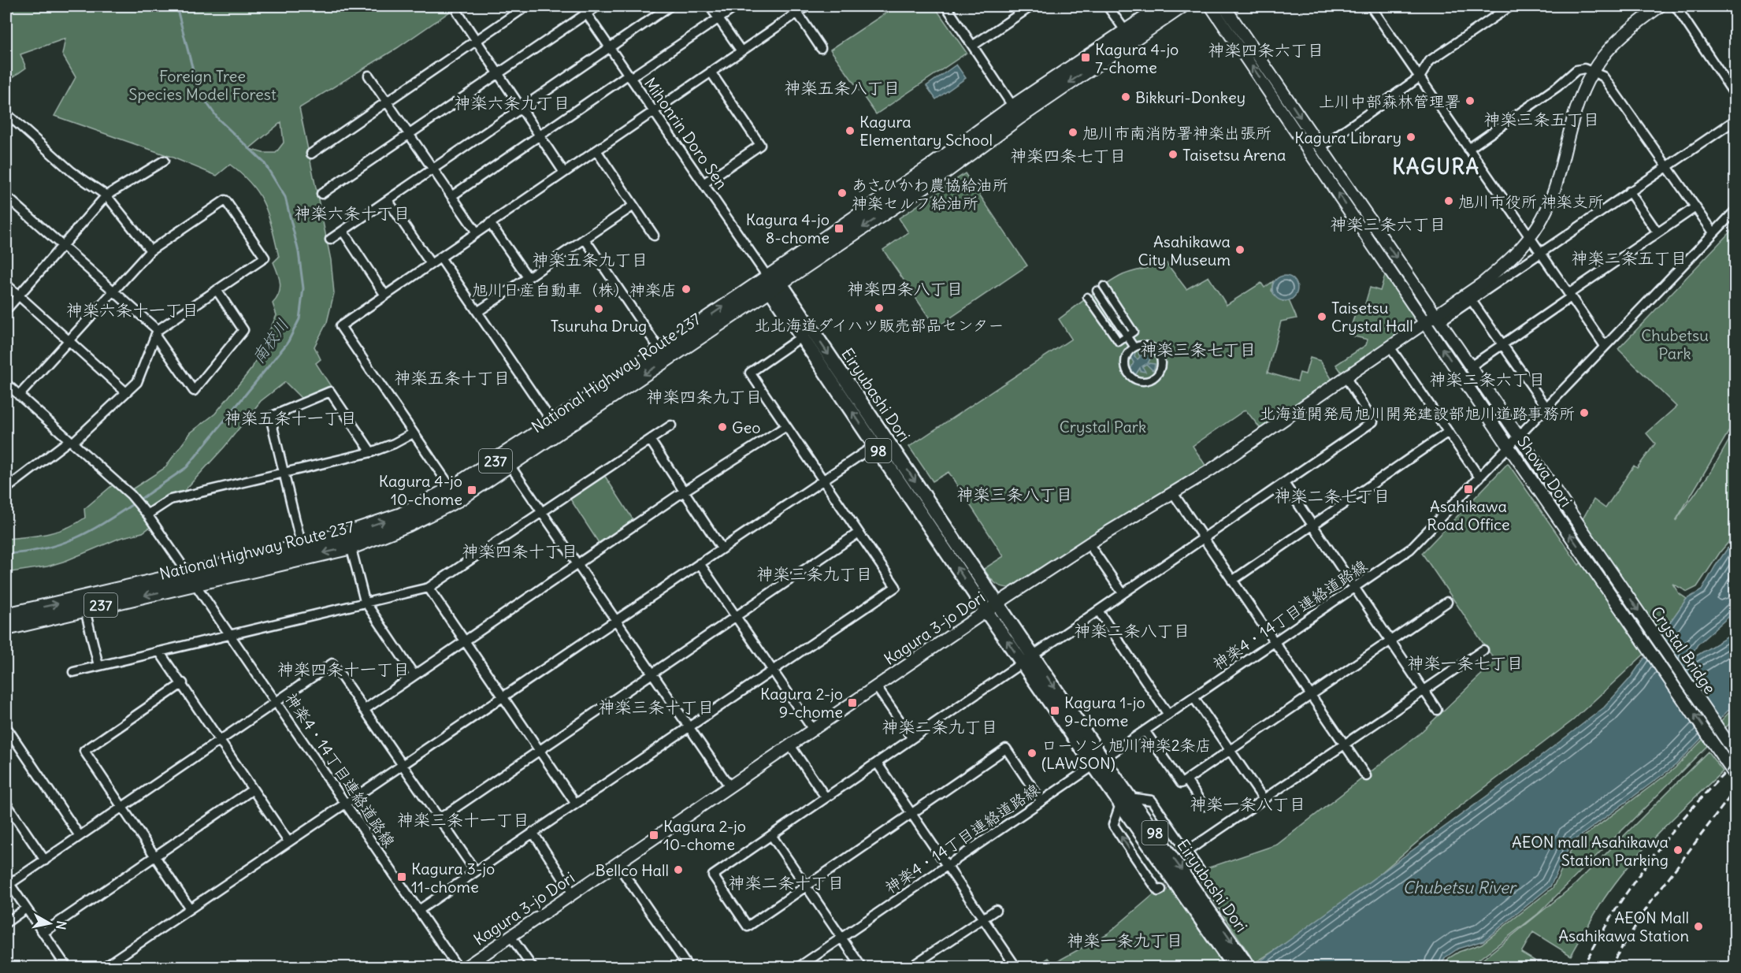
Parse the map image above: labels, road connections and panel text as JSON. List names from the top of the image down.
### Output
{
  "streets": {
    "highway": ["National Highway Route 237", "237"],
    "main road": ["Eiryubashi Dori", "98"],
    "street": [
      "Mihonrin Doro Sen",
      "Showa Dori",
      "神楽4・14丁目連絡道路線",
      "Kagura 3-jo Dori",
      "Crystal Bridge"
    ]
  },
  "crossings": [
    ["Mihonrin Doro Sen", "National Highway Route 237"],
    ["Mihonrin Doro Sen", "Eiryubashi Dori"],
    ["National Highway Route 237", "Eiryubashi Dori"],
    ["National Highway Route 237", "神楽4・14丁目連絡道路線"],
    ["Eiryubashi Dori", "神楽4・14丁目連絡道路線"],
    ["Eiryubashi Dori", "Kagura 3-jo Dori"],
    ["Showa Dori", "神楽4・14丁目連絡道路線"],
    ["Showa Dori", "Kagura 3-jo Dori"],
    ["Showa Dori", "Crystal Bridge"]
  ],
  "districts": [
    "神楽四条六丁目",
    "神楽五条八丁目",
    "神楽六条九丁目",
    "神楽三条五丁目",
    "神楽四条七丁目",
    "KAGURA",
    "神楽六条十丁目",
    "神楽三条六丁目",
    "神楽二条五丁目",
    "神楽五条九丁目",
    "神楽四条八丁目",
    "神楽六条十一丁目",
    "神楽三条七丁目",
    "神楽五条十丁目",
    "神楽二条六丁目",
    "神楽四条九丁目",
    "神楽五条十一丁目",
    "神楽三条八丁目",
    "神楽二条七丁目",
    "神楽四条十丁目",
    "神楽三条九丁目",
    "神楽二条八丁目",
    "神楽一条七丁目",
    "神楽四条十一丁目",
    "神楽三条十丁目",
    "神楽二条九丁目",
    "神楽一条八丁目",
    "神楽三条十一丁目",
    "神楽二条十丁目",
    "神楽一条九丁目"
  ],
  "water": ["南校川", "Chubetsu River"],
  "parks": ["Foreign Tree Species Model Forest", "Chubetsu Park", "Crystal Park"],
  "places": {
    "transit": [
      "Kagura 4-jo 7-chome",
      "Kagura 4-jo 8-chome",
      "Asahikawa Road Office",
      "Kagura 4-jo 10-chome",
      "Kagura 2-jo 9-chome",
      "Kagura 1-jo 9-chome",
      "Kagura 2-jo 10-chome",
      "Kagura 3-jo 11-chome"
    ],
    "other": [
      "Bikkuri-Donkey",
      "上川中部森林管理署",
      "Kagura Elementary School",
      "旭川市南消防署神楽出張所",
      "Kagura Library",
      "Taisetsu Arena",
      "あさひかわ農協給油所 神楽セルフ給油所",
      "旭川市役所 神楽支所",
      "Asahikawa City Museum",
      "旭川日産自動車（株）神楽店",
      "北北海道ダイハツ販売部品センター",
      "Tsuruha Drug",
      "Taisetsu Crystal Hall",
      "北海道開発局旭川開発建設部旭川道路事務所",
      "Geo",
      "ローソン 旭川神楽2条店 (LAWSON)",
      "AEON mall Asahikawa Station Parking",
      "Bellco Hall",
      "AEON Mall Asahikawa Station"
    ]
  },
  "north": "right"
}
